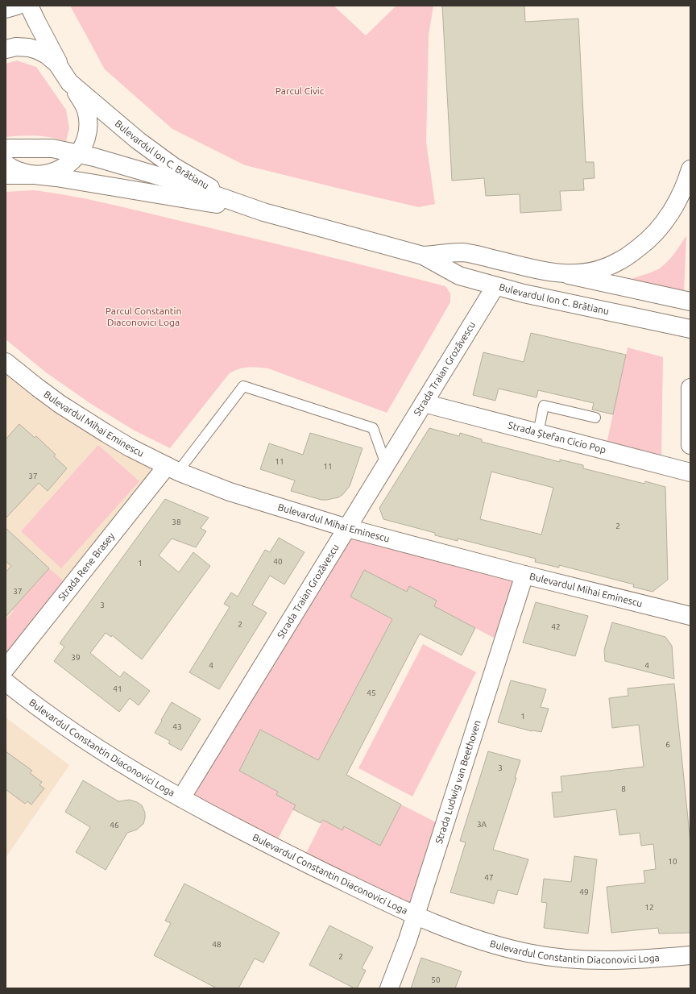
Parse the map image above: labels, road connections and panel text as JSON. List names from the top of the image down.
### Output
{
  "streets": {
    "street": [
      "Bulevardul Ion C. Brătianu",
      "Strada Traian Grozăvescu",
      "Bulevardul Mihai Eminescu",
      "Strada Ștefan Cicio Pop",
      "Strada Rene Brasey",
      "Bulevardul Constantin Diaconovici Loga",
      "Strada Ludwig van Beethoven"
    ]
  },
  "crossings": [
    ["Bulevardul Ion C. Brătianu", "Strada Traian Grozăvescu"],
    ["Strada Traian Grozăvescu", "Bulevardul Mihai Eminescu"],
    ["Strada Traian Grozăvescu", "Strada Ștefan Cicio Pop"],
    ["Strada Traian Grozăvescu", "Bulevardul Constantin Diaconovici Loga"],
    ["Bulevardul Mihai Eminescu", "Strada Rene Brasey"],
    ["Bulevardul Mihai Eminescu", "Strada Ludwig van Beethoven"],
    ["Bulevardul Constantin Diaconovici Loga", "Strada Ludwig van Beethoven"]
  ],
  "parks": ["Parcul Civic", "Parcul Constantin Diaconovici Loga"],
  "house_numbers": [
    "11",
    "11",
    "37",
    "38",
    "2",
    "40",
    "1",
    "37",
    "3",
    "2",
    "42",
    "39",
    "4",
    "4",
    "41",
    "45",
    "1",
    "43",
    "6",
    "3",
    "8",
    "3A",
    "46",
    "10",
    "47",
    "49",
    "12",
    "48",
    "2",
    "50"
  ]
}
